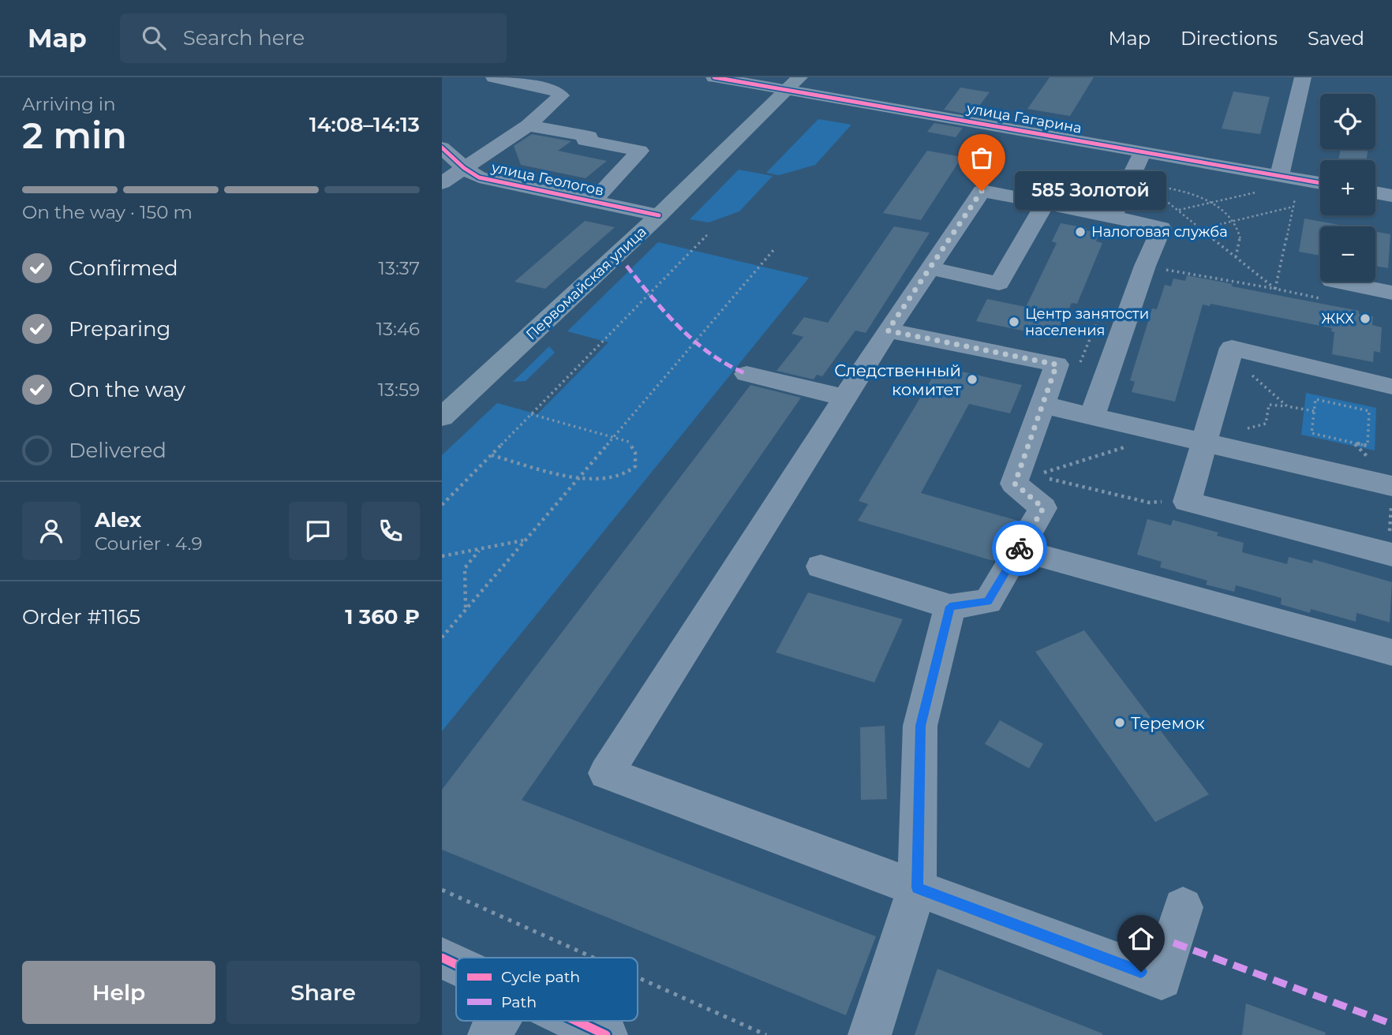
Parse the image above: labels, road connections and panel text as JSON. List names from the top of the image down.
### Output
{
  "streets": {
    "main road": ["Первомайская улица"],
    "street": ["улица Гагарина", "улица Геологов"]
  },
  "crossings": [
    ["улица Гагарина", "Первомайская улица"],
    ["улица Геологов", "Первомайская улица"]
  ],
  "places": [
    "585 Золотой",
    "Налоговая служба",
    "ЖКХ",
    "Центр занятости населения",
    "Следственный комитет",
    "Теремок"
  ],
  "legend": ["Cycle path", "Path"],
  "page": {
    "header": "Map",
    "search": "Search here",
    "nav": ["Map", "Directions", "Saved"],
    "heading": ["2 min", "Arriving in", "14:08–14:13"],
    "panel": [
      "Alex",
      "Courier · 4.9",
      "Order #1165",
      "1 360 ₽"
    ],
    "map_buttons": ["+", "−"],
    "bar": "On the way · 150 m",
    "bubble": "585 Золотой",
    "list": [
      ["Confirmed", "13:37"],
      ["Preparing", "13:46"],
      ["On the way", "13:59"],
      "Delivered"
    ],
    "buttons": ["Help", "Share"]
  }
}
